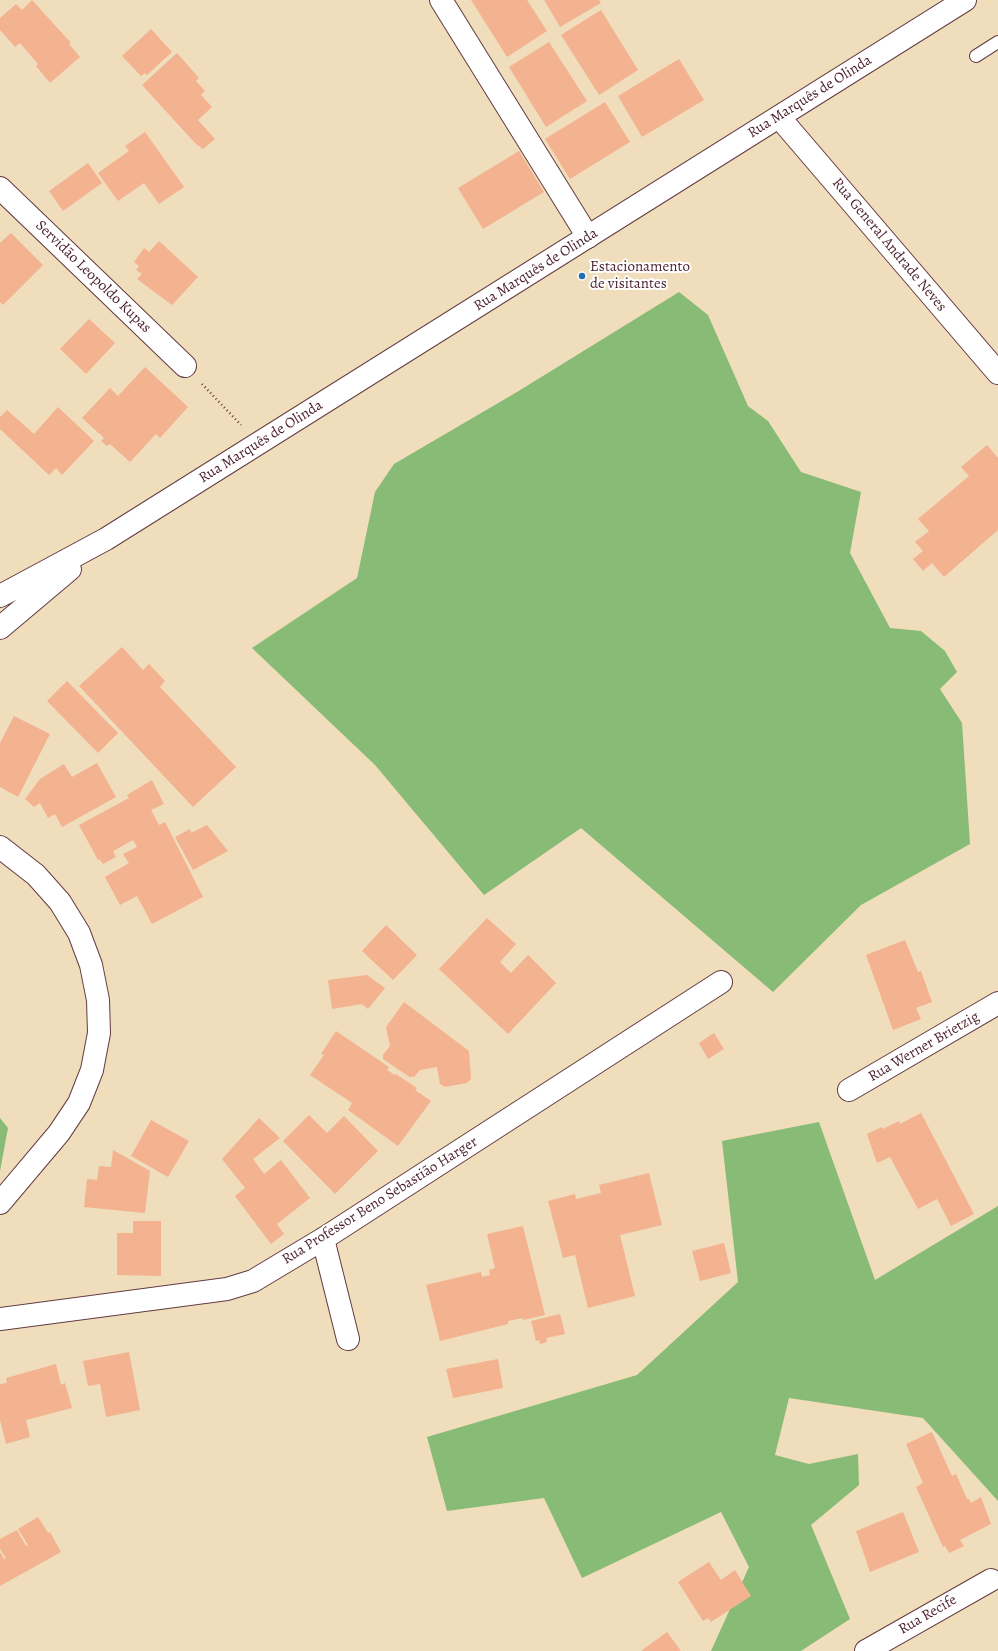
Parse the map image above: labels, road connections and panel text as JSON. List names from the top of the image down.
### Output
{
  "streets": {
    "street": [
      "Rua Marquês de Olinda",
      "Rua General Andrade Neves",
      "Servidão Leopoldo Kupas",
      "Rua Werner Brietzig",
      "Rua Professor Beno Sebastião Harger",
      "Rua Recife"
    ]
  },
  "crossings": [
    ["Rua Marquês de Olinda", "Rua General Andrade Neves"]
  ],
  "places": ["Estacionamento de visitantes"]
}
